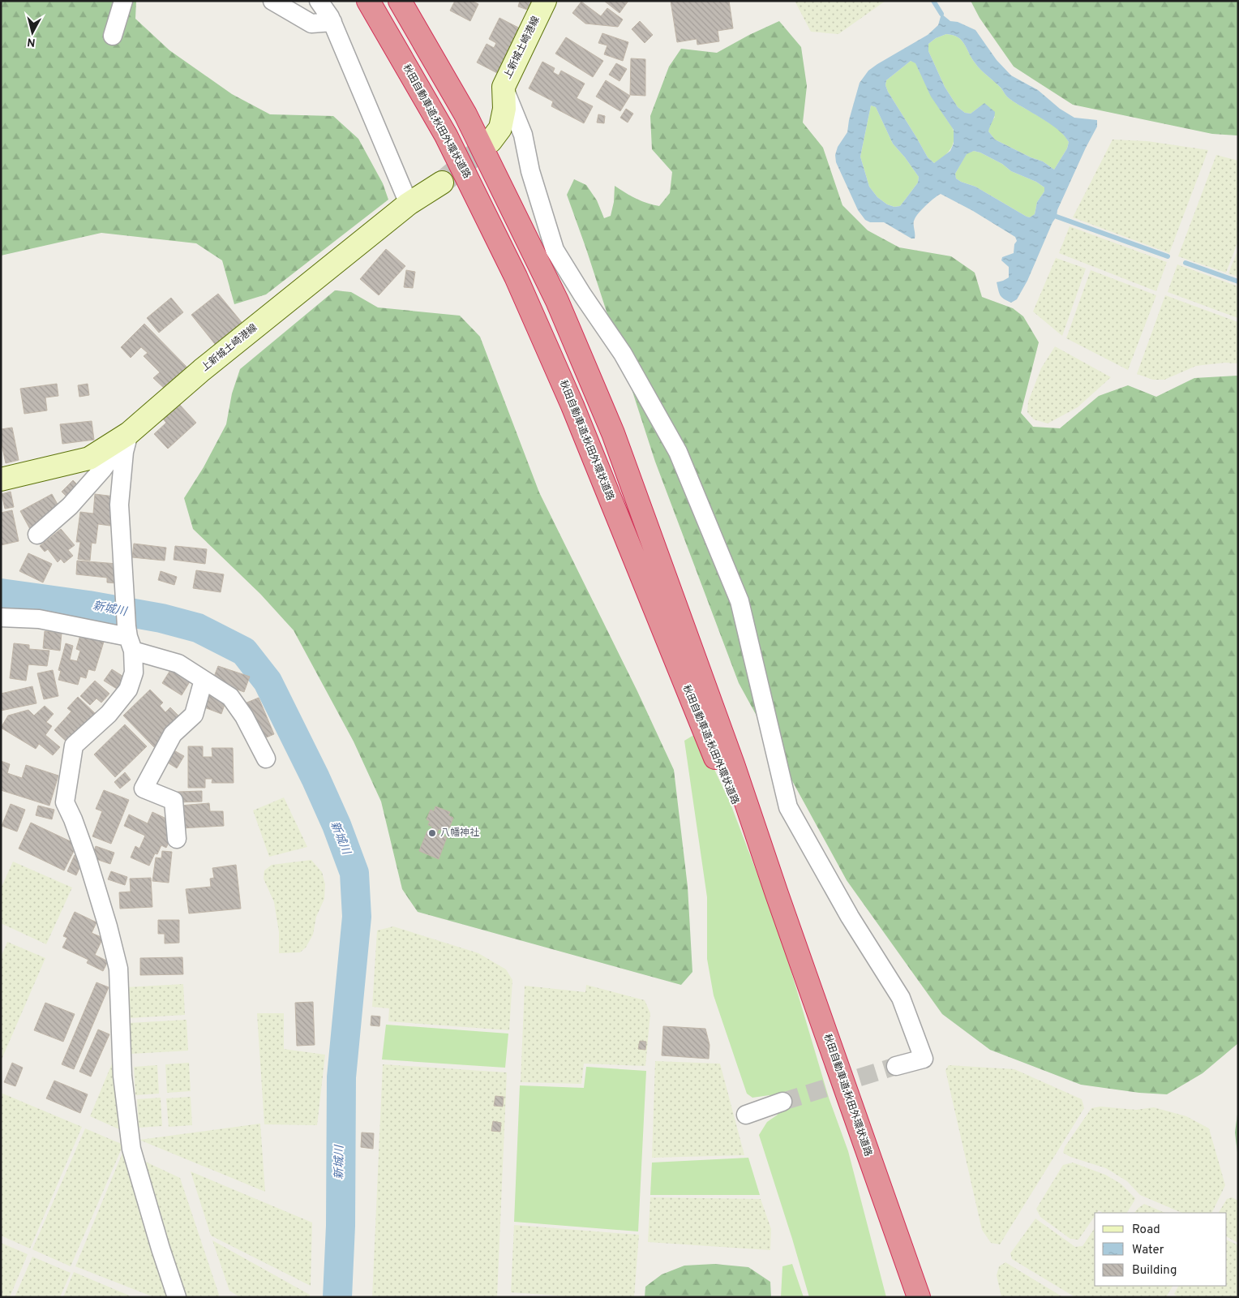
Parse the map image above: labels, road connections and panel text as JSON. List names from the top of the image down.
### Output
{
  "streets": {
    "highway": ["秋田自動車道;秋田外環状道路"],
    "main road": ["上新城土崎港線"]
  },
  "water": ["新城川"],
  "places": ["八幡神社"],
  "legend": ["Road", "Water", "Building"],
  "north": "bottom"
}
